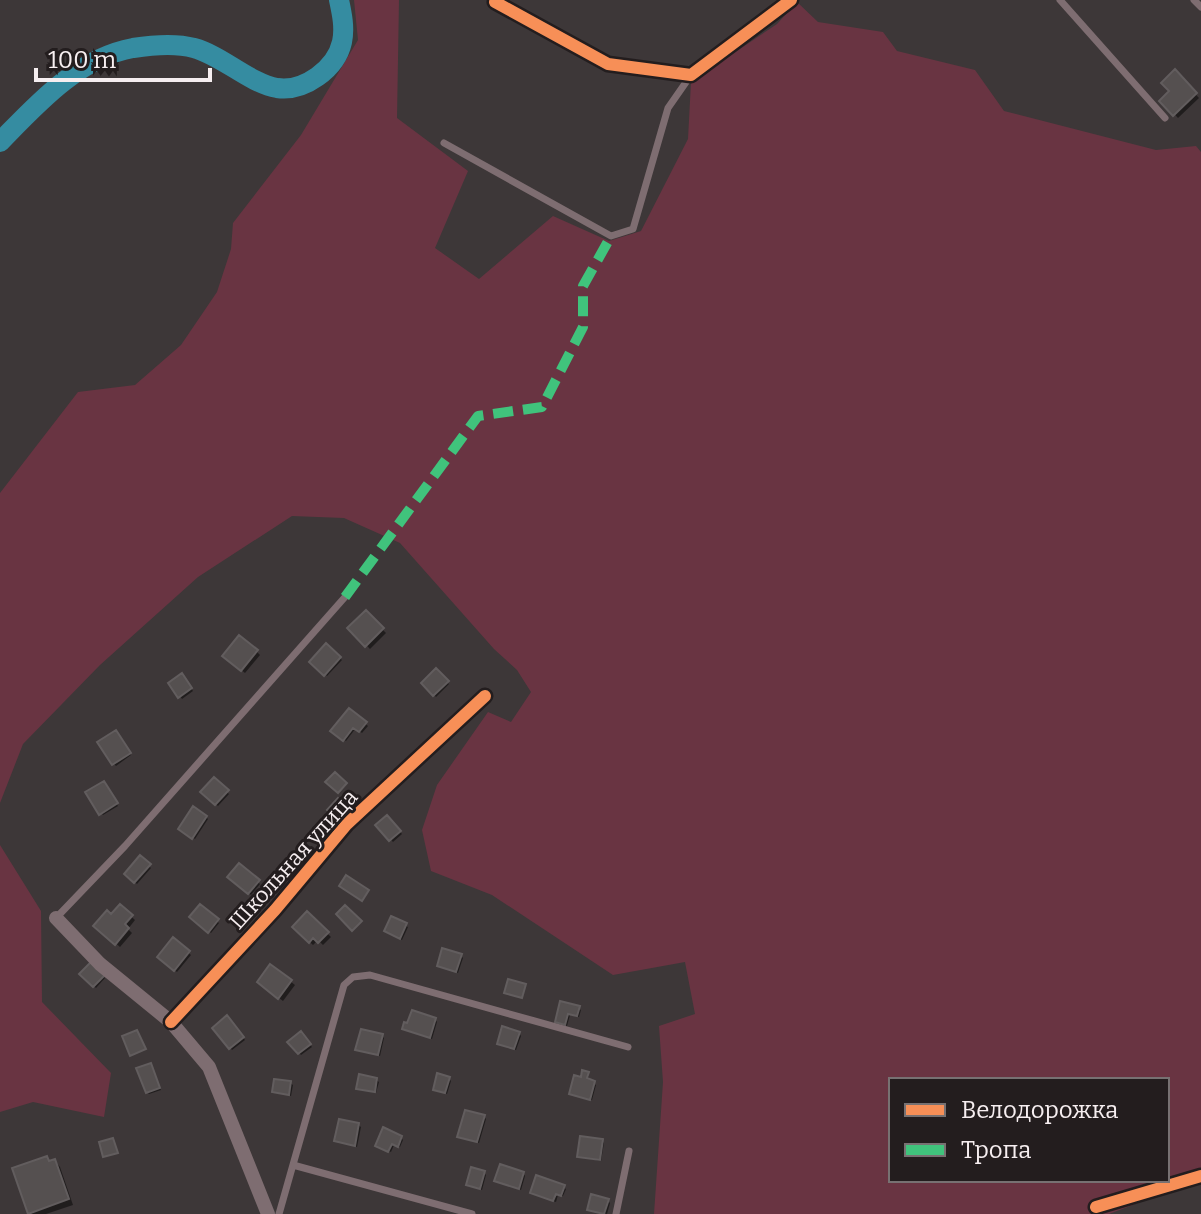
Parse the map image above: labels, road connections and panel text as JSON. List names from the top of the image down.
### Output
{
  "streets": {
    "street": ["Школьная улица"]
  },
  "legend": ["Велодорожка", "Тропа"],
  "scale_bar": "100 m"
}
